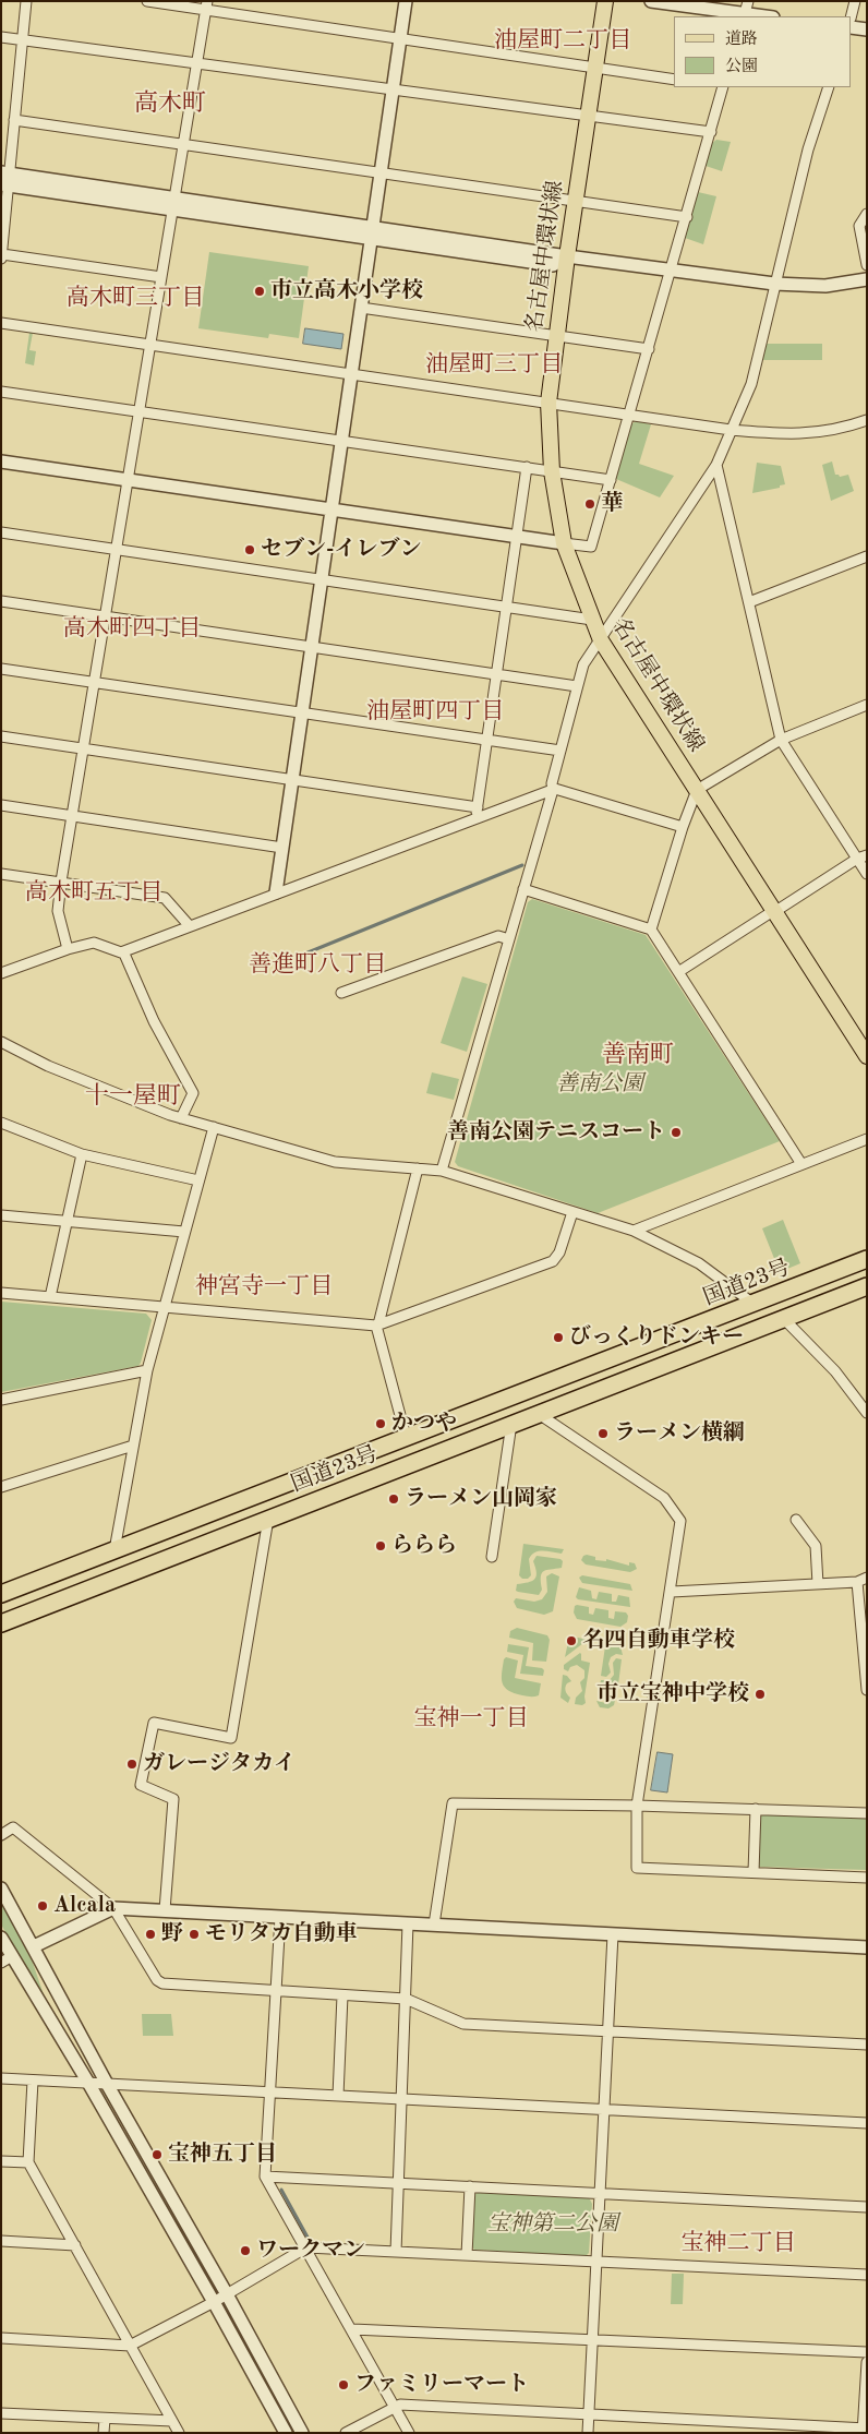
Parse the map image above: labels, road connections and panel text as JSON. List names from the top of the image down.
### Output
{
  "streets": {
    "highway": ["国道23号"],
    "main road": ["名古屋中環状線"]
  },
  "districts": [
    "油屋町二丁目",
    "高木町",
    "高木町三丁目",
    "油屋町三丁目",
    "高木町四丁目",
    "油屋町四丁目",
    "高木町五丁目",
    "善進町八丁目",
    "善南町",
    "十一屋町",
    "神宮寺一丁目",
    "宝神一丁目",
    "宝神二丁目"
  ],
  "parks": ["善南公園", "宝神第二公園"],
  "places": [
    "市立高木小学校",
    "華",
    "セブン-イレブン",
    "善南公園テニスコート",
    "びっくりドンキー",
    "かつや",
    "ラーメン横綱",
    "ラーメン山岡家",
    "ららら",
    "名四自動車学校",
    "市立宝神中学校",
    "ガレージタカイ",
    "Alcala",
    "野",
    "モリタカ自動車",
    "宝神五丁目",
    "ワークマン",
    "ファミリーマート"
  ],
  "legend": ["道路", "公園"]
}
